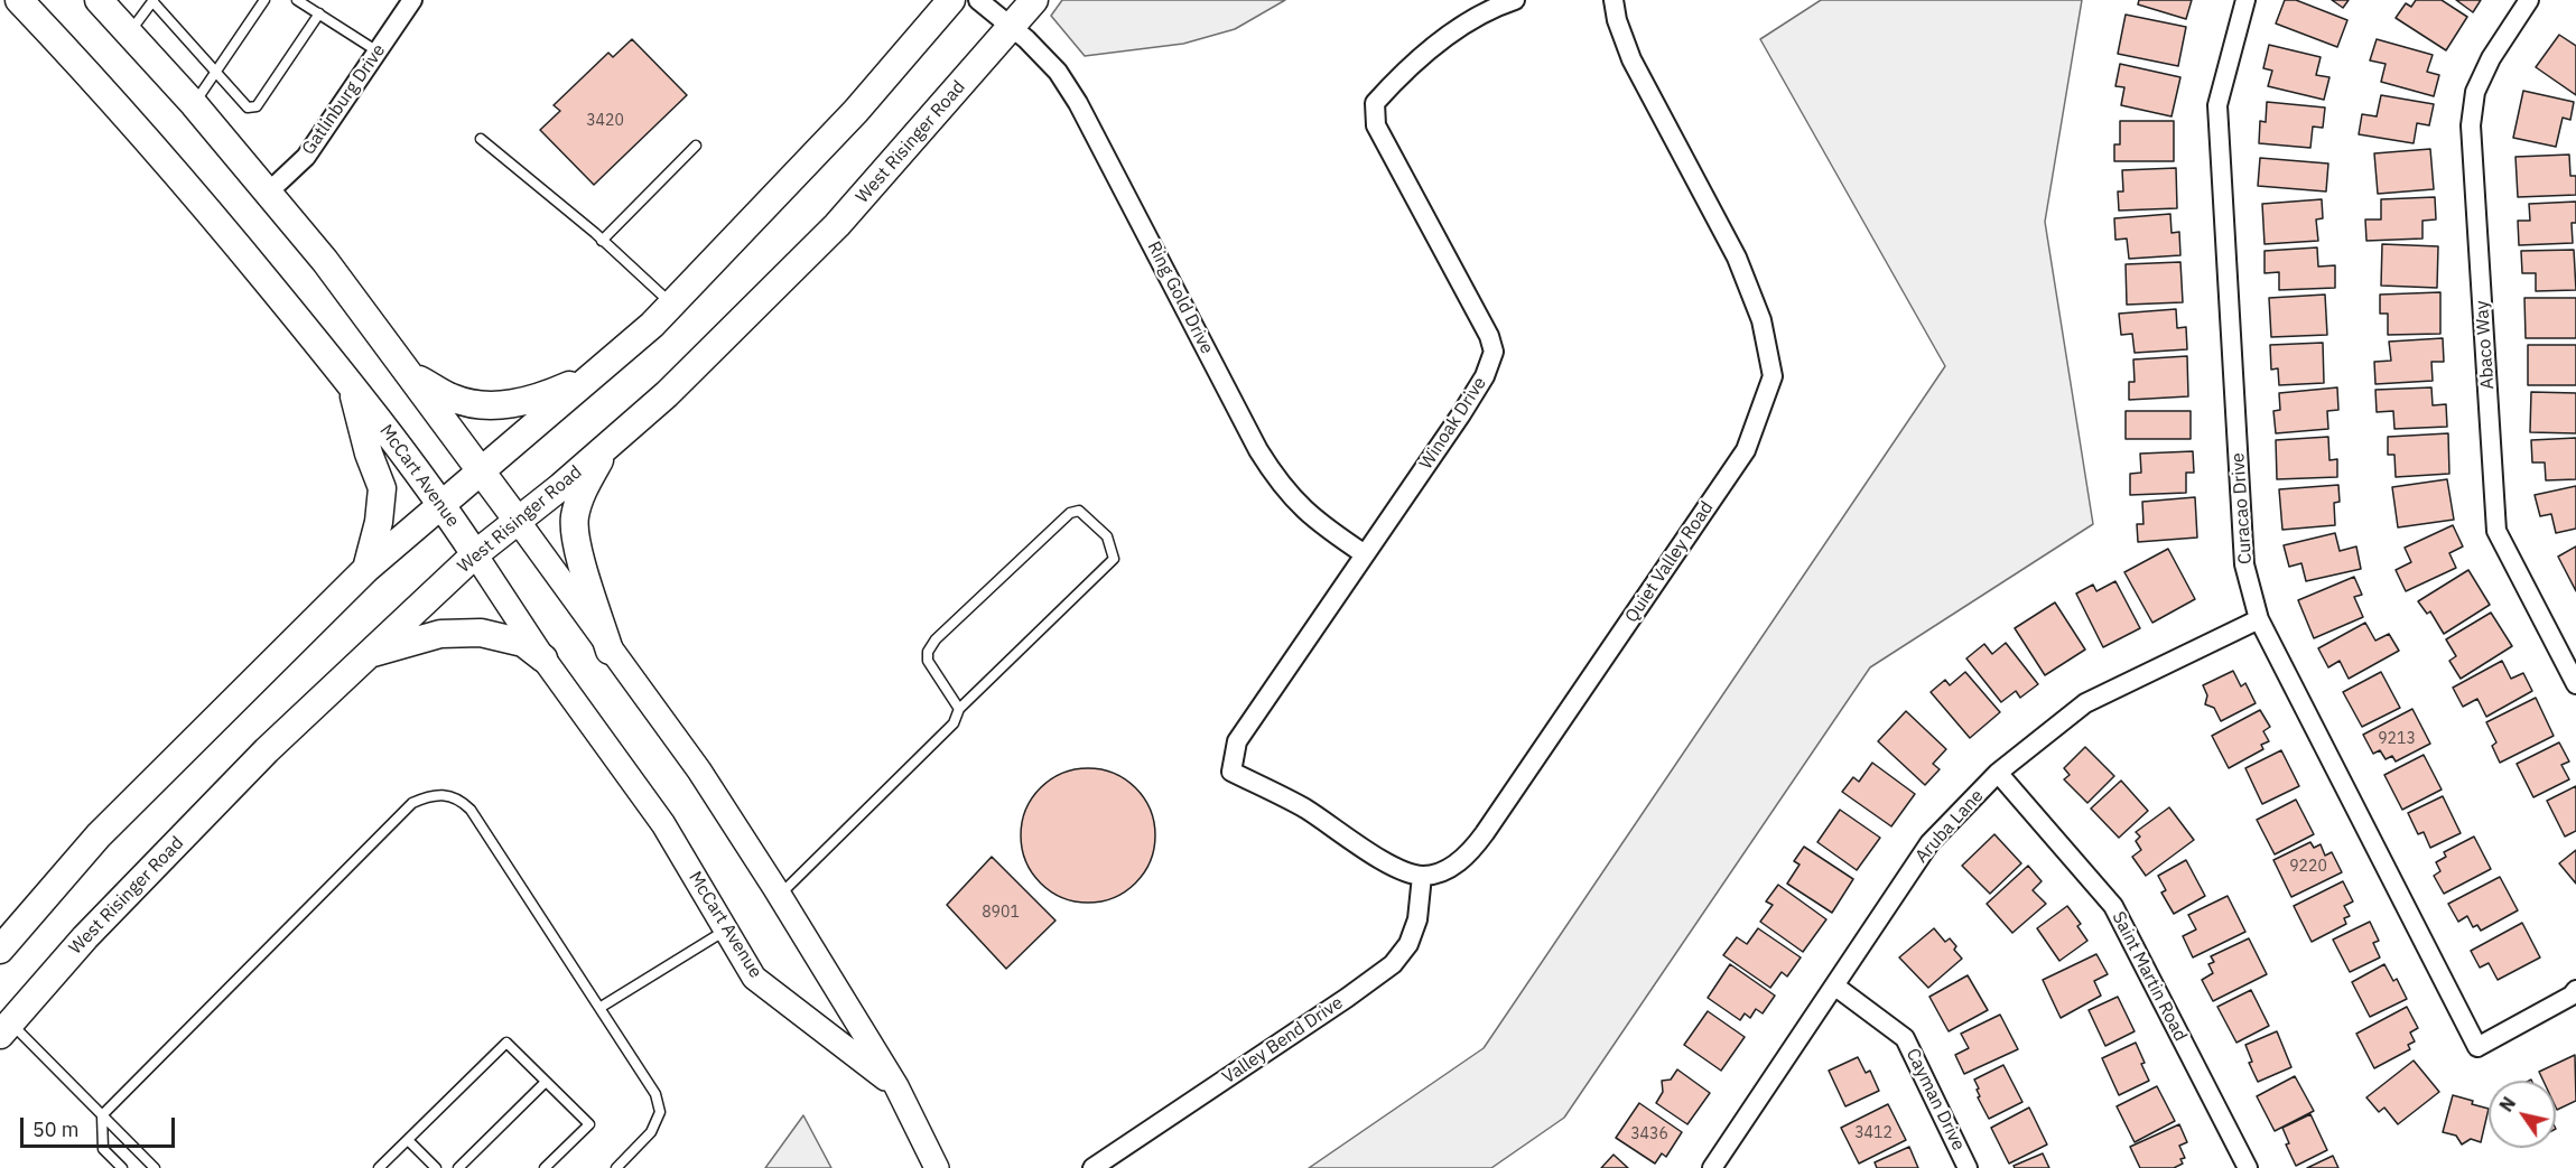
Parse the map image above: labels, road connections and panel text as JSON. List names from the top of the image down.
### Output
{
  "streets": {
    "main road": ["West Risinger Road", "McCart Avenue"],
    "street": [
      "Gatlinburg Drive",
      "Ring Gold Drive",
      "Abaco Way",
      "Winoak Drive",
      "Curacao Drive",
      "Quiet Valley Road",
      "Aruba Lane",
      "Saint Martin Road",
      "Valley Bend Drive",
      "Cayman Drive"
    ]
  },
  "crossings": [
    ["Gatlinburg Drive", "McCart Avenue"],
    ["West Risinger Road", "Ring Gold Drive"],
    ["West Risinger Road", "McCart Avenue"],
    ["Ring Gold Drive", "Winoak Drive"],
    ["Winoak Drive", "Quiet Valley Road"],
    ["Winoak Drive", "Valley Bend Drive"],
    ["Curacao Drive", "Aruba Lane"],
    ["Quiet Valley Road", "Valley Bend Drive"],
    ["Aruba Lane", "Saint Martin Road"],
    ["Aruba Lane", "Cayman Drive"]
  ],
  "house_numbers": [
    "3420",
    "9213",
    "9220",
    "8901",
    "3412",
    "3436"
  ],
  "scale_bar": "50 m",
  "north": "top left"
}
